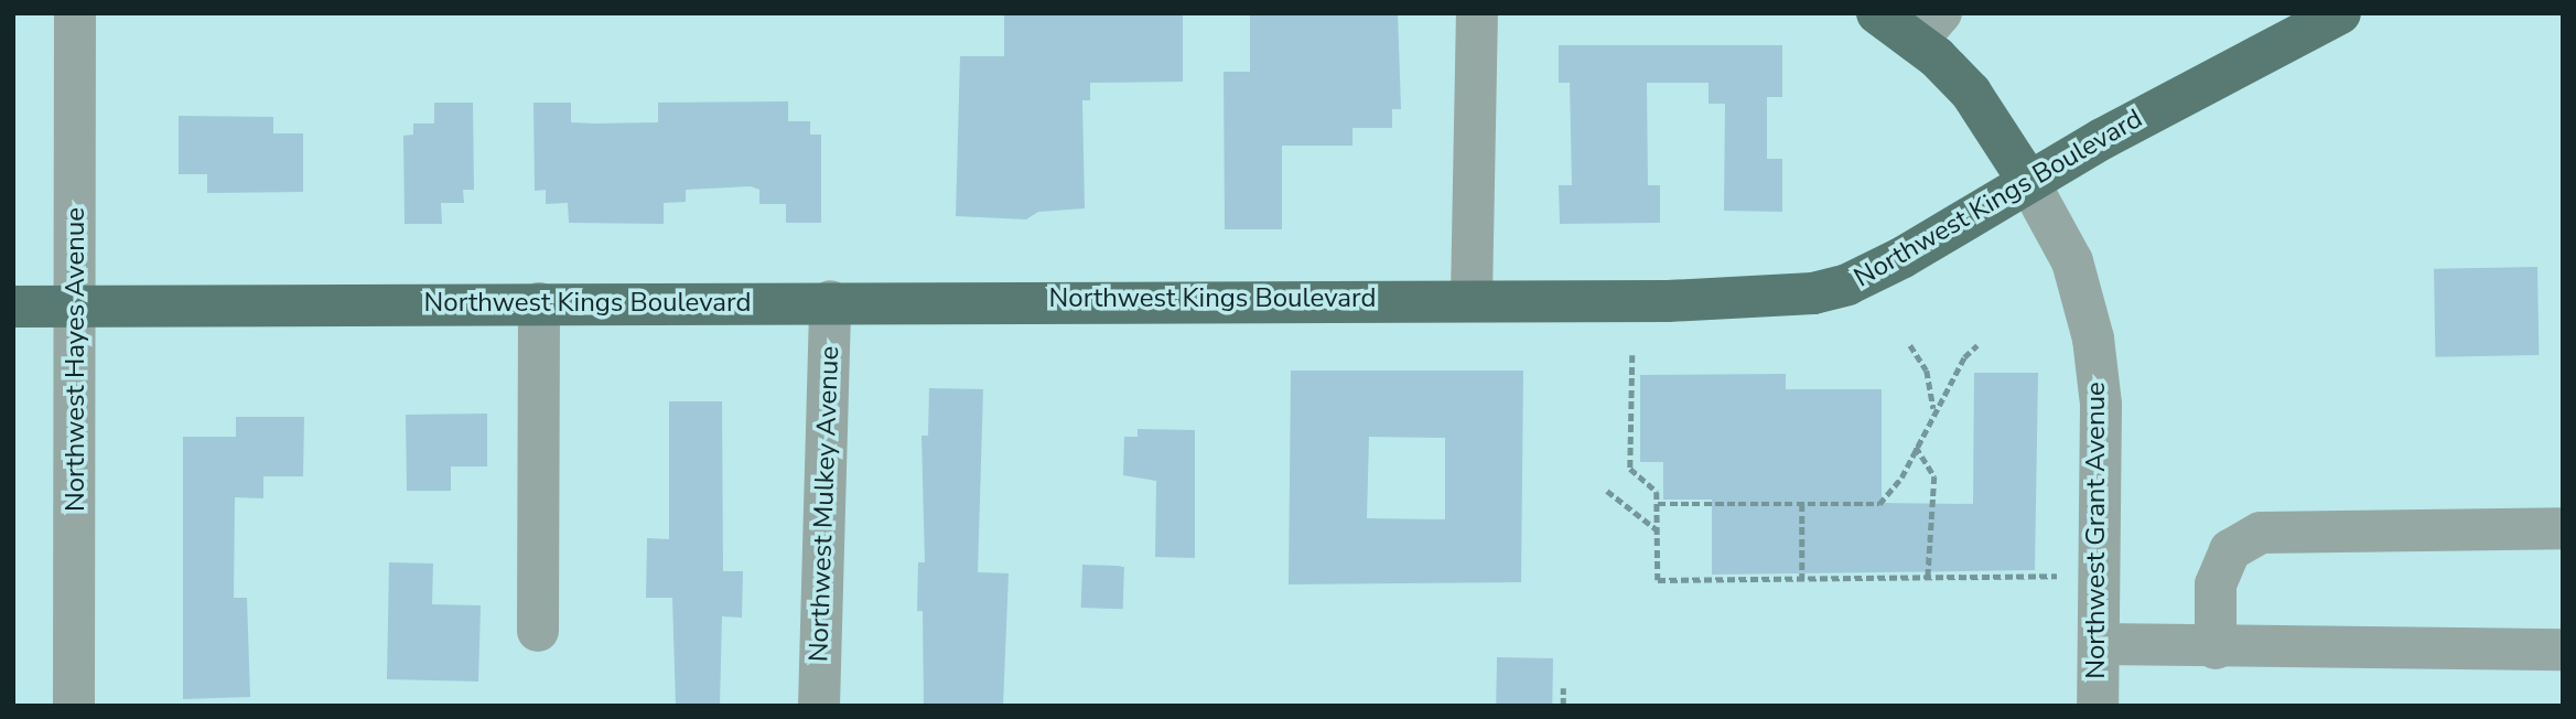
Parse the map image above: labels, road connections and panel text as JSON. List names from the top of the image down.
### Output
{
  "streets": {
    "main road": ["Northwest Kings Boulevard", "Northwest Grant Avenue"],
    "street": ["Northwest Hayes Avenue", "Northwest Mulkey Avenue"]
  },
  "crossings": [
    ["Northwest Kings Boulevard", "Northwest Hayes Avenue"],
    ["Northwest Kings Boulevard", "Northwest Mulkey Avenue"],
    ["Northwest Kings Boulevard", "Northwest Grant Avenue"]
  ]
}
